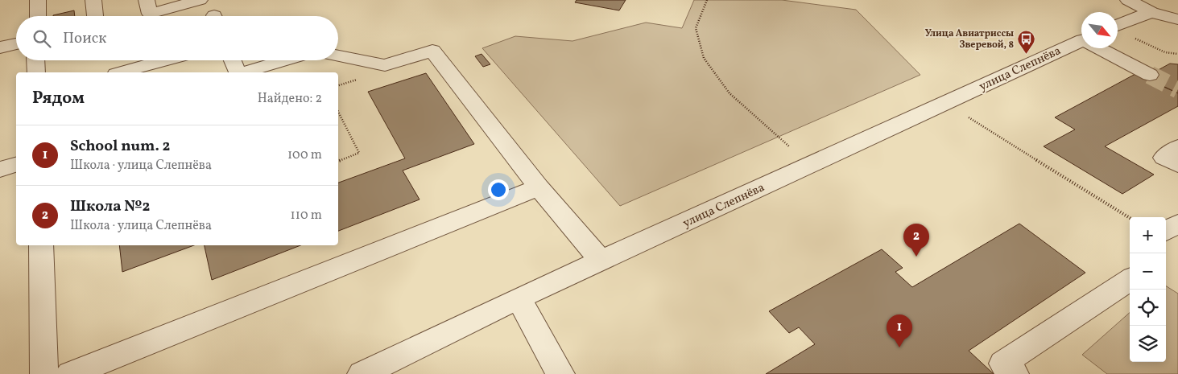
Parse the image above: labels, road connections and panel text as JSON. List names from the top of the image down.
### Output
{
  "streets": {
    "street": ["улица Слепнёва"]
  },
  "places": {
    "bus stop": ["Улица Авиатриссы Зверевой, 8"]
  },
  "north": "bottom right",
  "page": {
    "search": "Поиск",
    "heading": ["Рядом", "Найдено: 2"],
    "list": [
      {
        "mark": "1",
        "name": "School num. 2",
        "note": "Школа · улица Слепнёва",
        "value": "100 m"
      },
      {
        "mark": "2",
        "name": "Школа №2",
        "note": "Школа · улица Слепнёва",
        "value": "110 m"
      }
    ],
    "map_buttons": ["+", "−"],
    "pins": ["2", "1"]
  }
}
